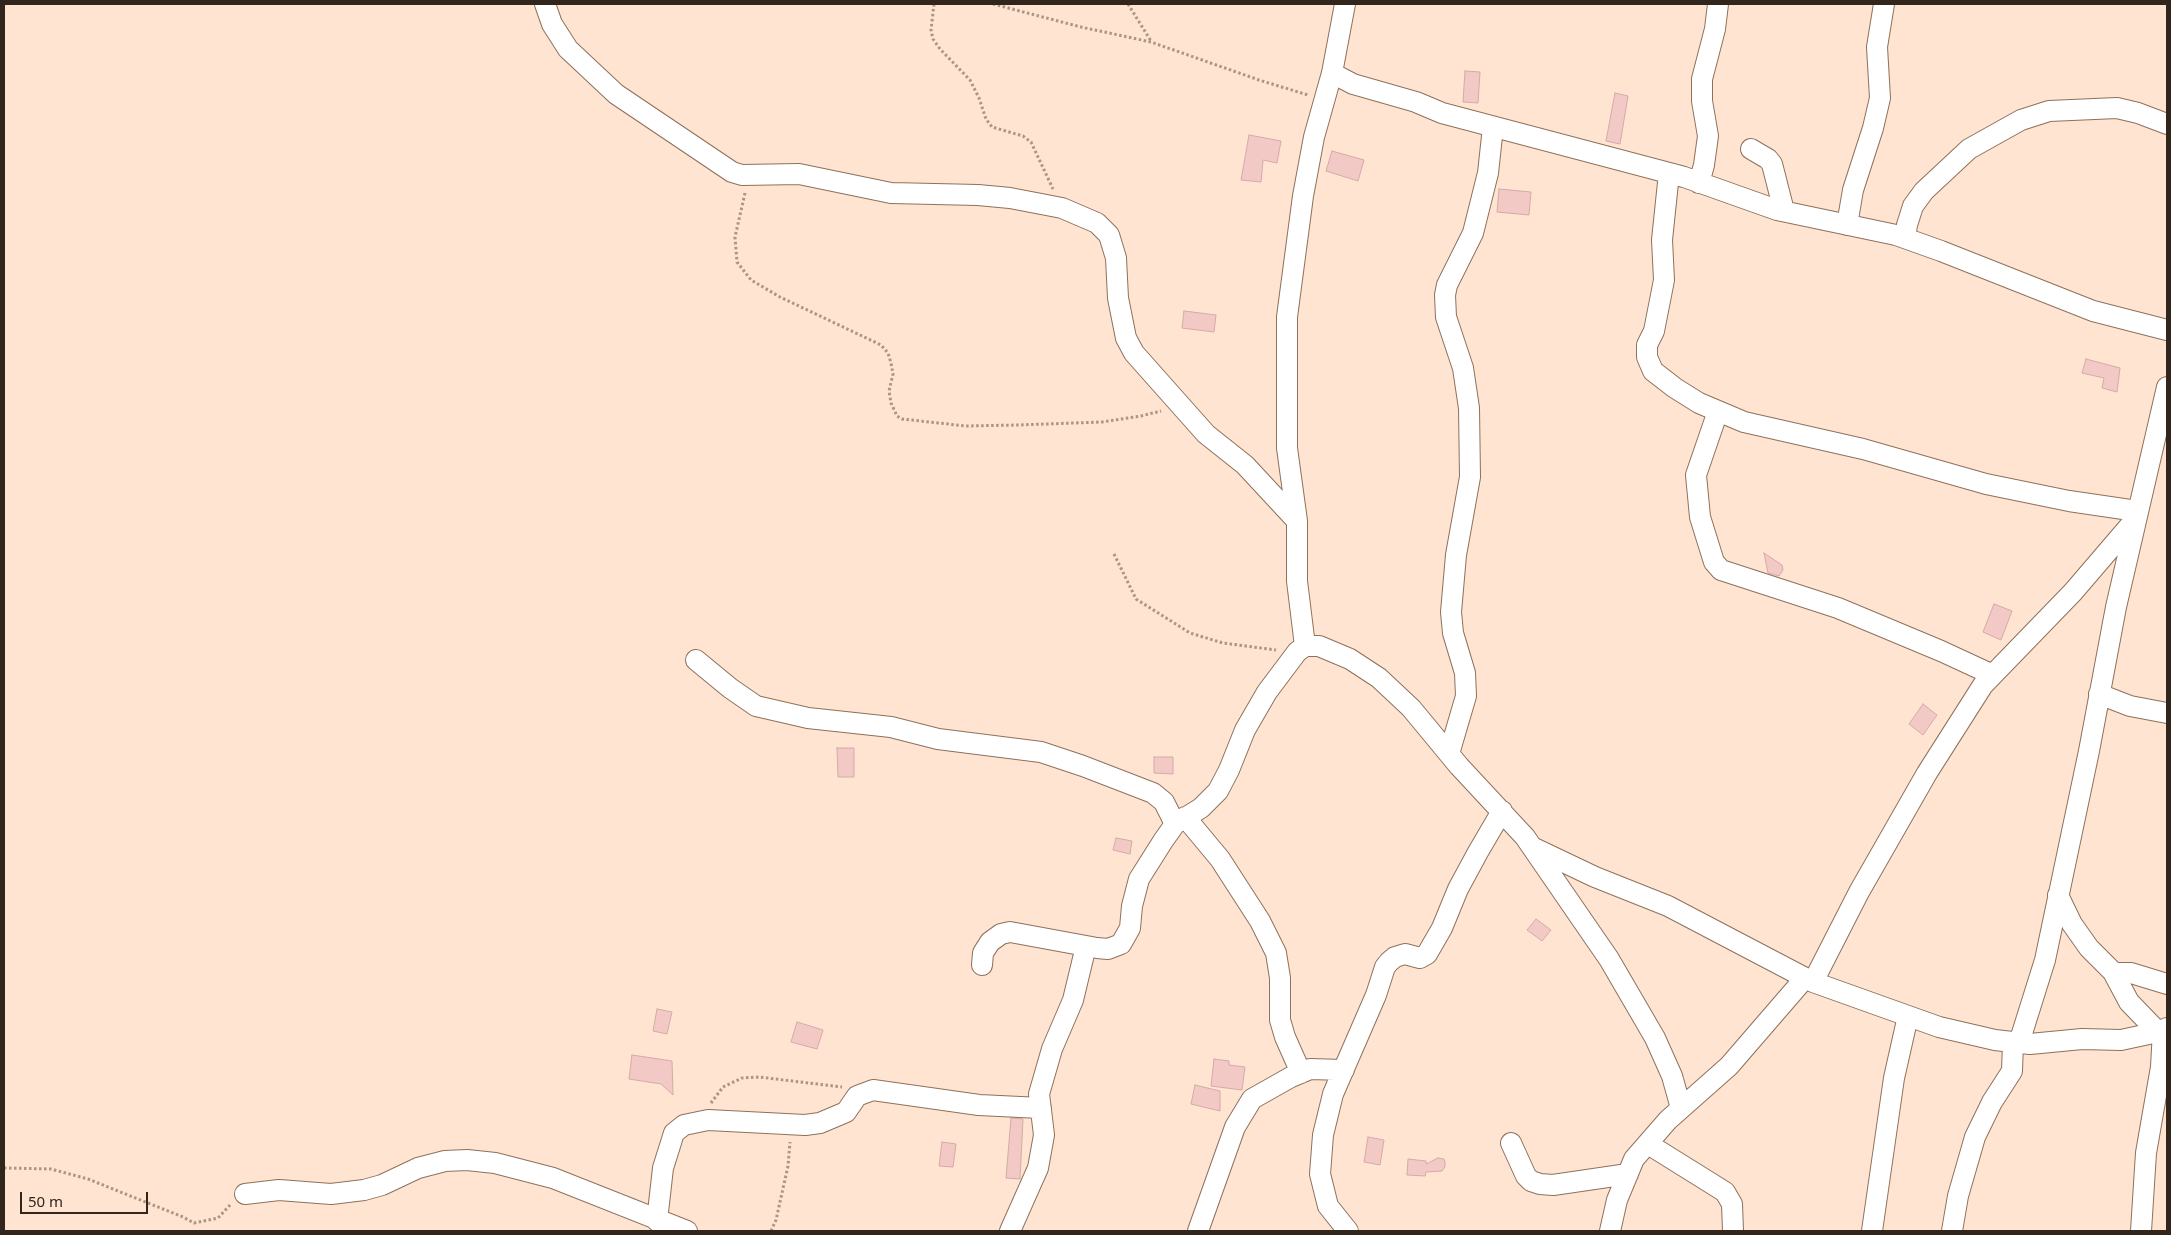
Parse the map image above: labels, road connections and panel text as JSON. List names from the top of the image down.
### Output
{
  "scale_bar": "50 m"
}
